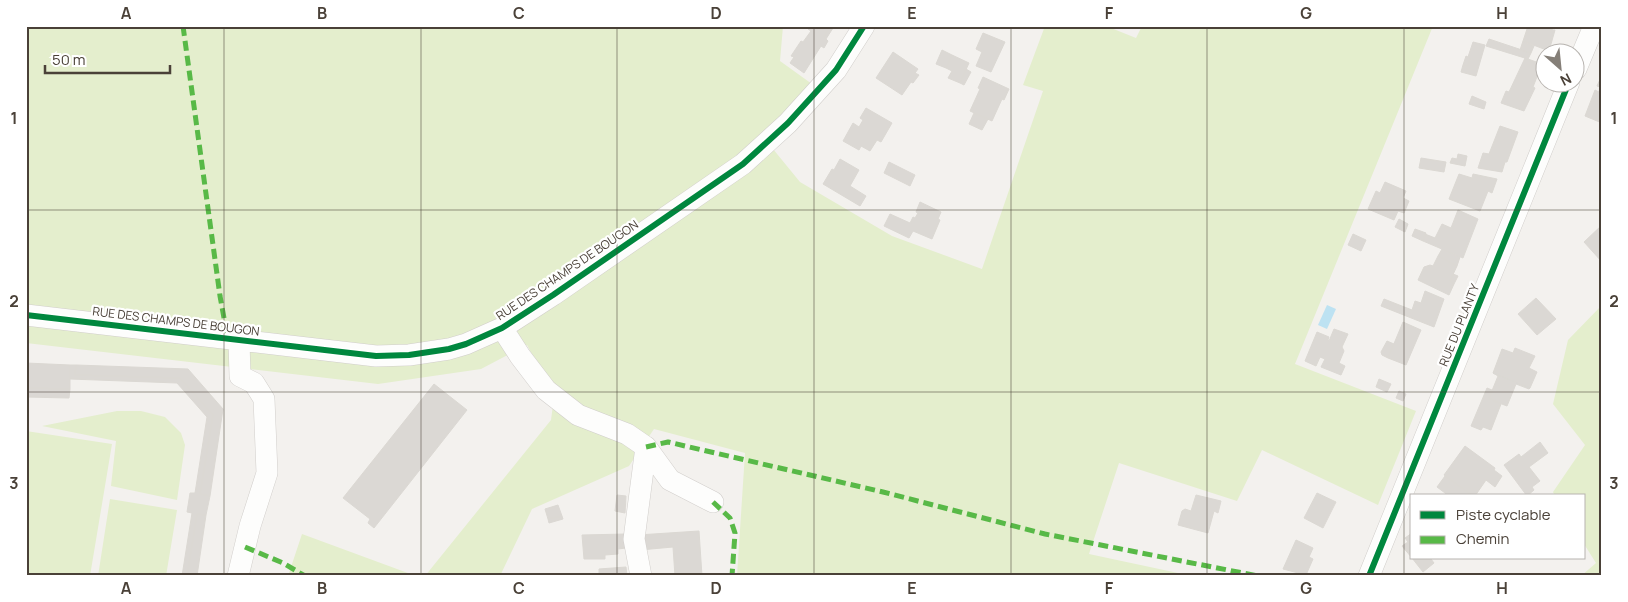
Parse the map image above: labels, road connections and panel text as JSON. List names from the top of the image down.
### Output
{
  "streets": {
    "street": ["RUE DES CHAMPS DE BOUGON", "RUE DU PLANTY"]
  },
  "legend": ["Piste cyclable", "Chemin"],
  "scale_bar": "50 m",
  "north": "bottom right",
  "grid": {
    "columns": [
      "A",
      "B",
      "C",
      "D",
      "E",
      "F",
      "G",
      "H"
    ],
    "rows": ["1", "2", "3"]
  }
}
